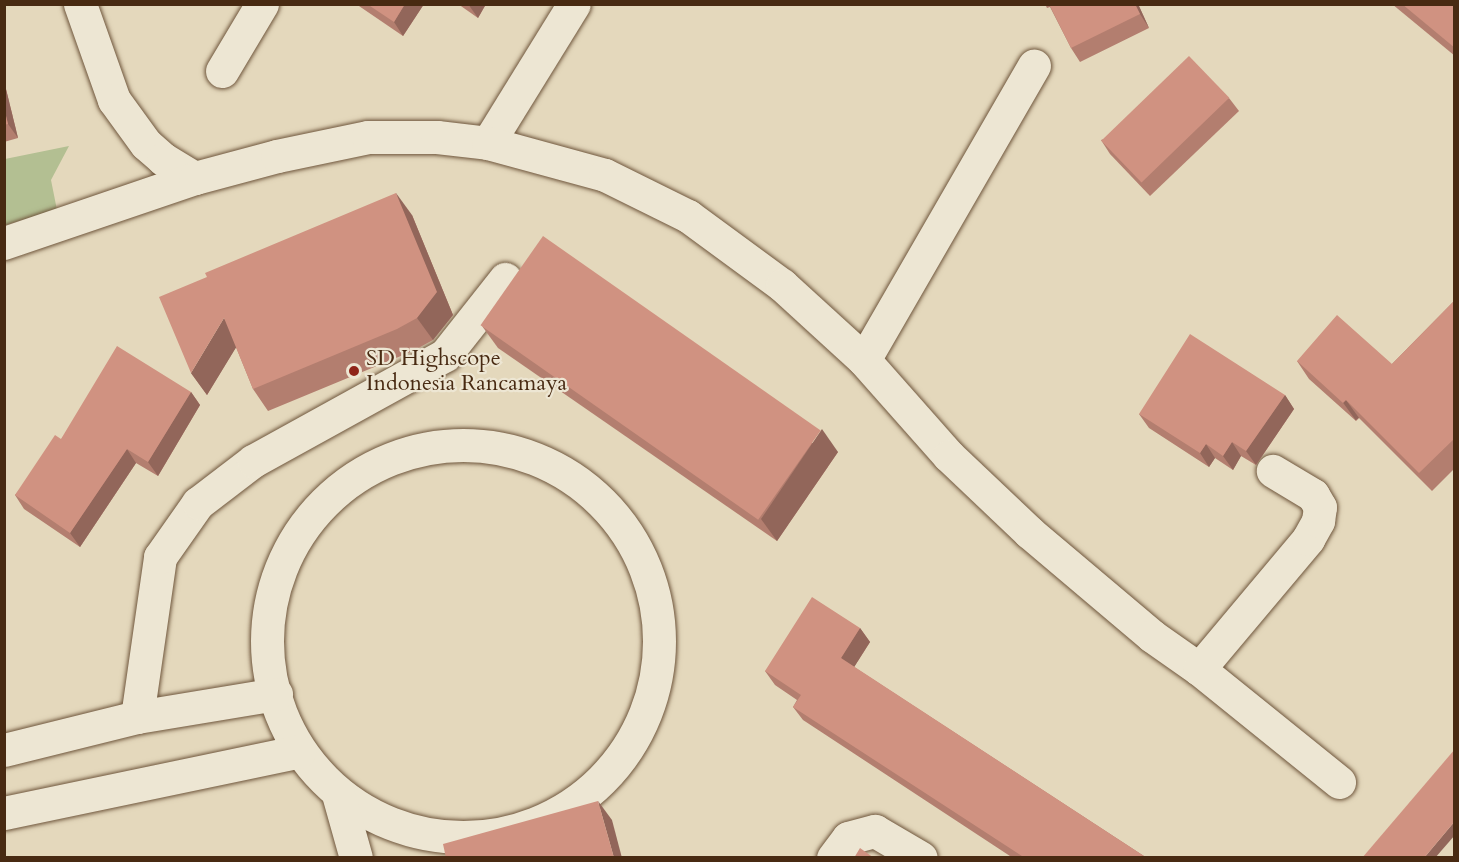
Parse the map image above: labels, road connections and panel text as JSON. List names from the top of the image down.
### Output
{
  "places": ["SD Highscope Indonesia Rancamaya"]
}
